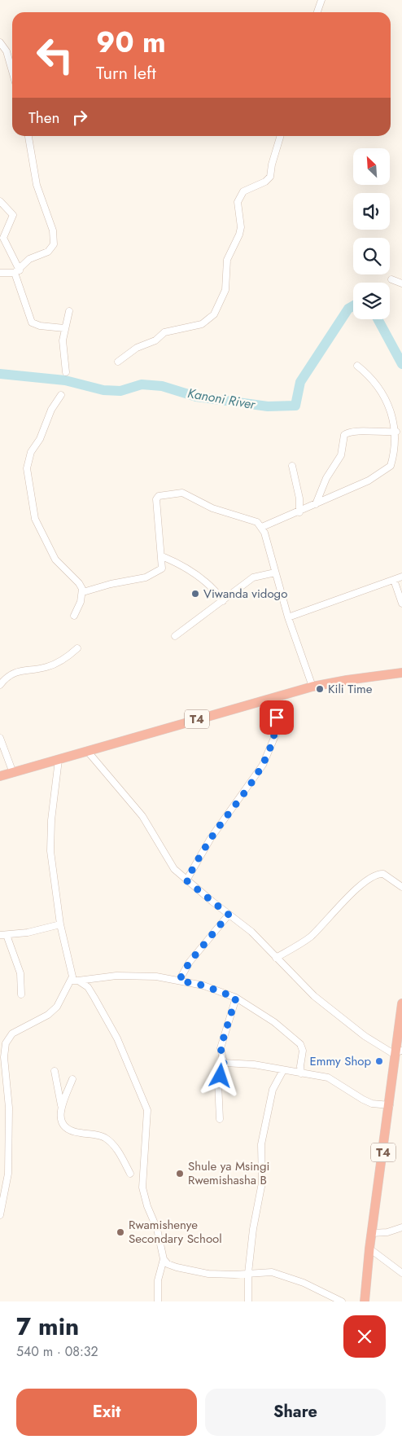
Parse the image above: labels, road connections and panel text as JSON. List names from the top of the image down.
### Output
{
  "streets": {
    "highway": ["T4"]
  },
  "water": ["Kanoni River"],
  "places": [
    "Viwanda vidogo",
    "Kili Time",
    "Emmy Shop",
    "Shule ya Msingi Rwemishasha B",
    "Rwamishenye Secondary School"
  ],
  "north": "top left",
  "page": {
    "turn": ["90 m", "Turn left"],
    "then": "Then",
    "heading": ["7 min", "540 m · 08:32"],
    "buttons": ["Exit", "Share"]
  }
}
